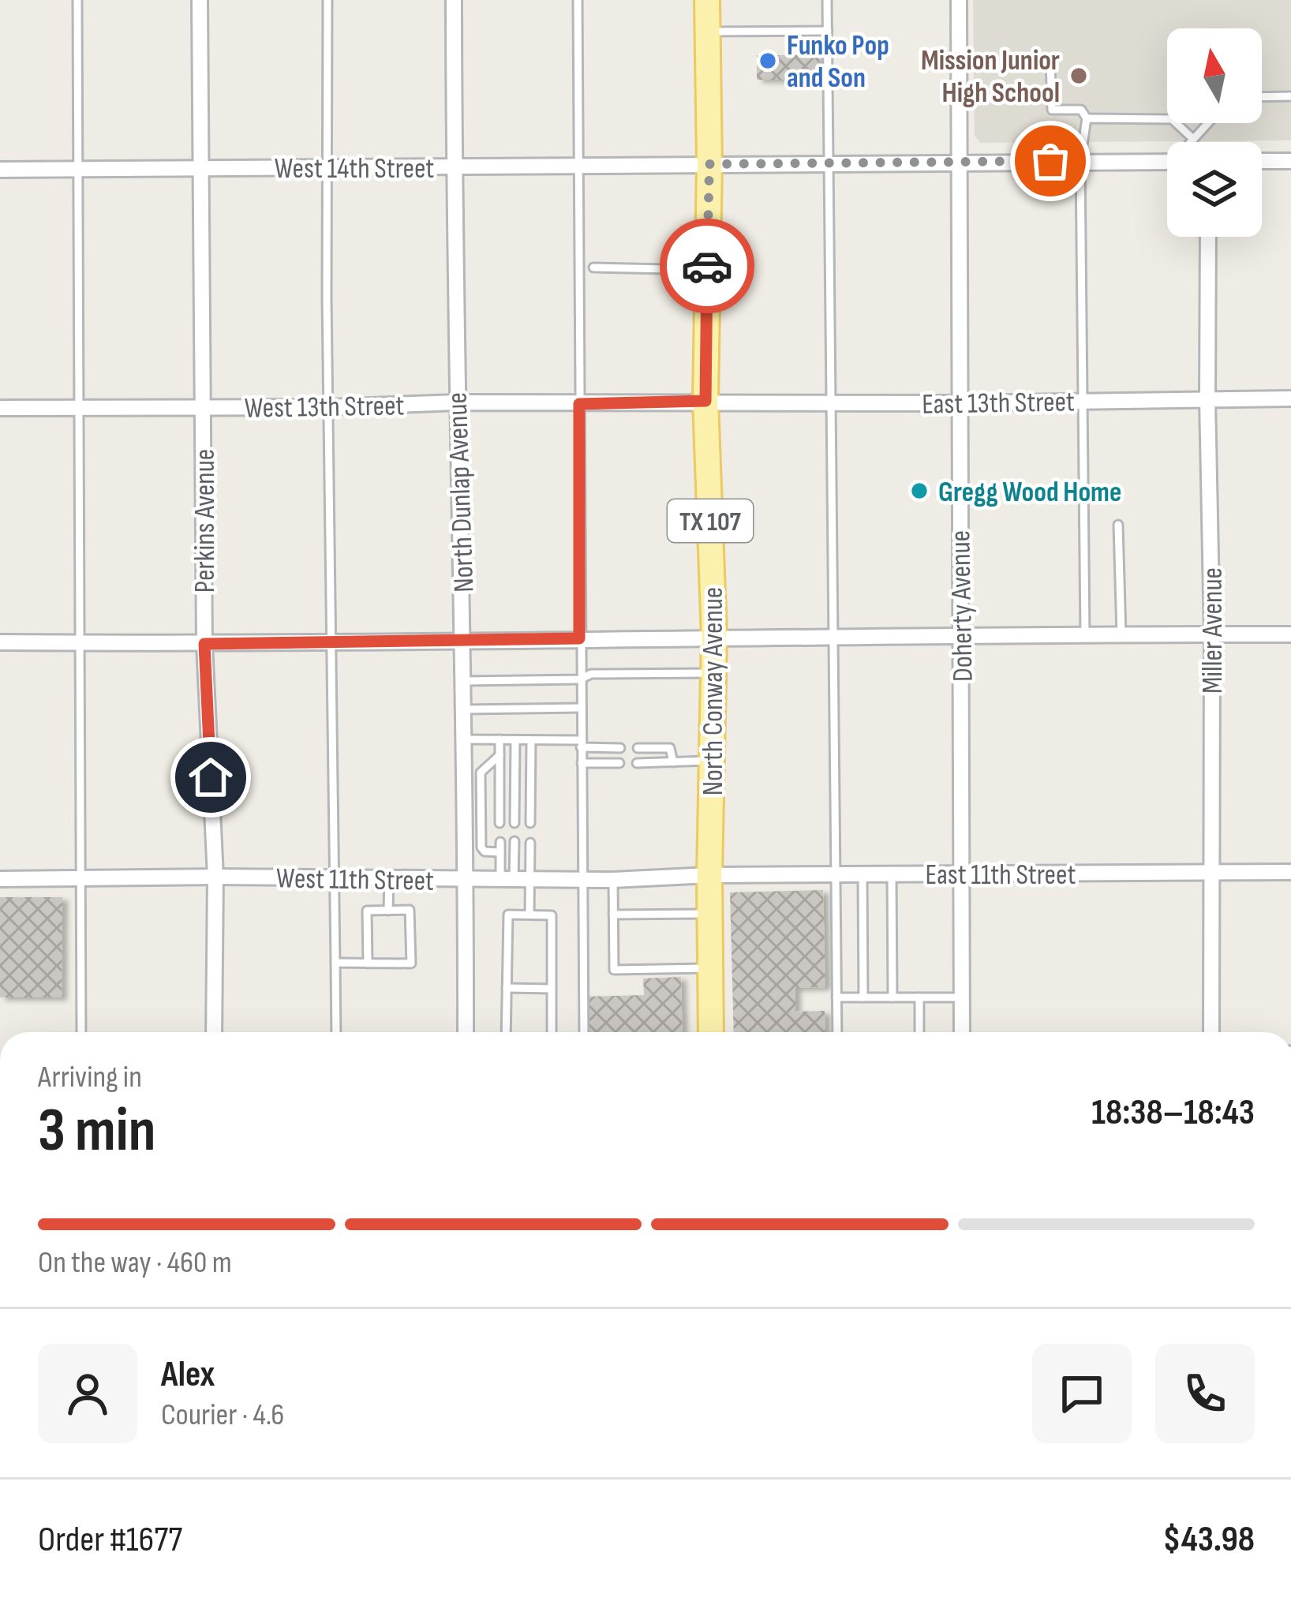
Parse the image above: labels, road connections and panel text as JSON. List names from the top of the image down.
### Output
{
  "streets": {
    "main road": ["TX 107", "North Conway Avenue"],
    "street": [
      "West 14th Street",
      "East 13th Street",
      "West 13th Street",
      "North Dunlap Avenue",
      "Perkins Avenue",
      "Doherty Avenue",
      "Miller Avenue",
      "East 11th Street",
      "West 11th Street"
    ]
  },
  "crossings": [
    ["West 14th Street", "North Dunlap Avenue"],
    ["West 14th Street", "Perkins Avenue"],
    ["West 14th Street", "Doherty Avenue"],
    ["West 14th Street", "North Conway Avenue"],
    ["East 13th Street", "West 13th Street"],
    ["East 13th Street", "Doherty Avenue"],
    ["East 13th Street", "Miller Avenue"],
    ["East 13th Street", "North Conway Avenue"],
    ["West 13th Street", "North Dunlap Avenue"],
    ["West 13th Street", "Perkins Avenue"],
    ["West 13th Street", "North Conway Avenue"],
    ["North Dunlap Avenue", "West 11th Street"],
    ["Perkins Avenue", "West 11th Street"],
    ["Doherty Avenue", "East 11th Street"],
    ["Miller Avenue", "East 11th Street"],
    ["North Conway Avenue", "East 11th Street"],
    ["North Conway Avenue", "West 11th Street"],
    ["East 11th Street", "West 11th Street"]
  ],
  "places": ["Funko Pop and Son", "Mission Junior High School", "Gregg Wood Home"],
  "north": "top",
  "page": {
    "heading": ["3 min", "Arriving in", "18:38–18:43"],
    "panel": [
      "Alex",
      "Courier · 4.6",
      "Order #1677",
      "$43.98"
    ],
    "bar": "On the way · 460 m"
  }
}
